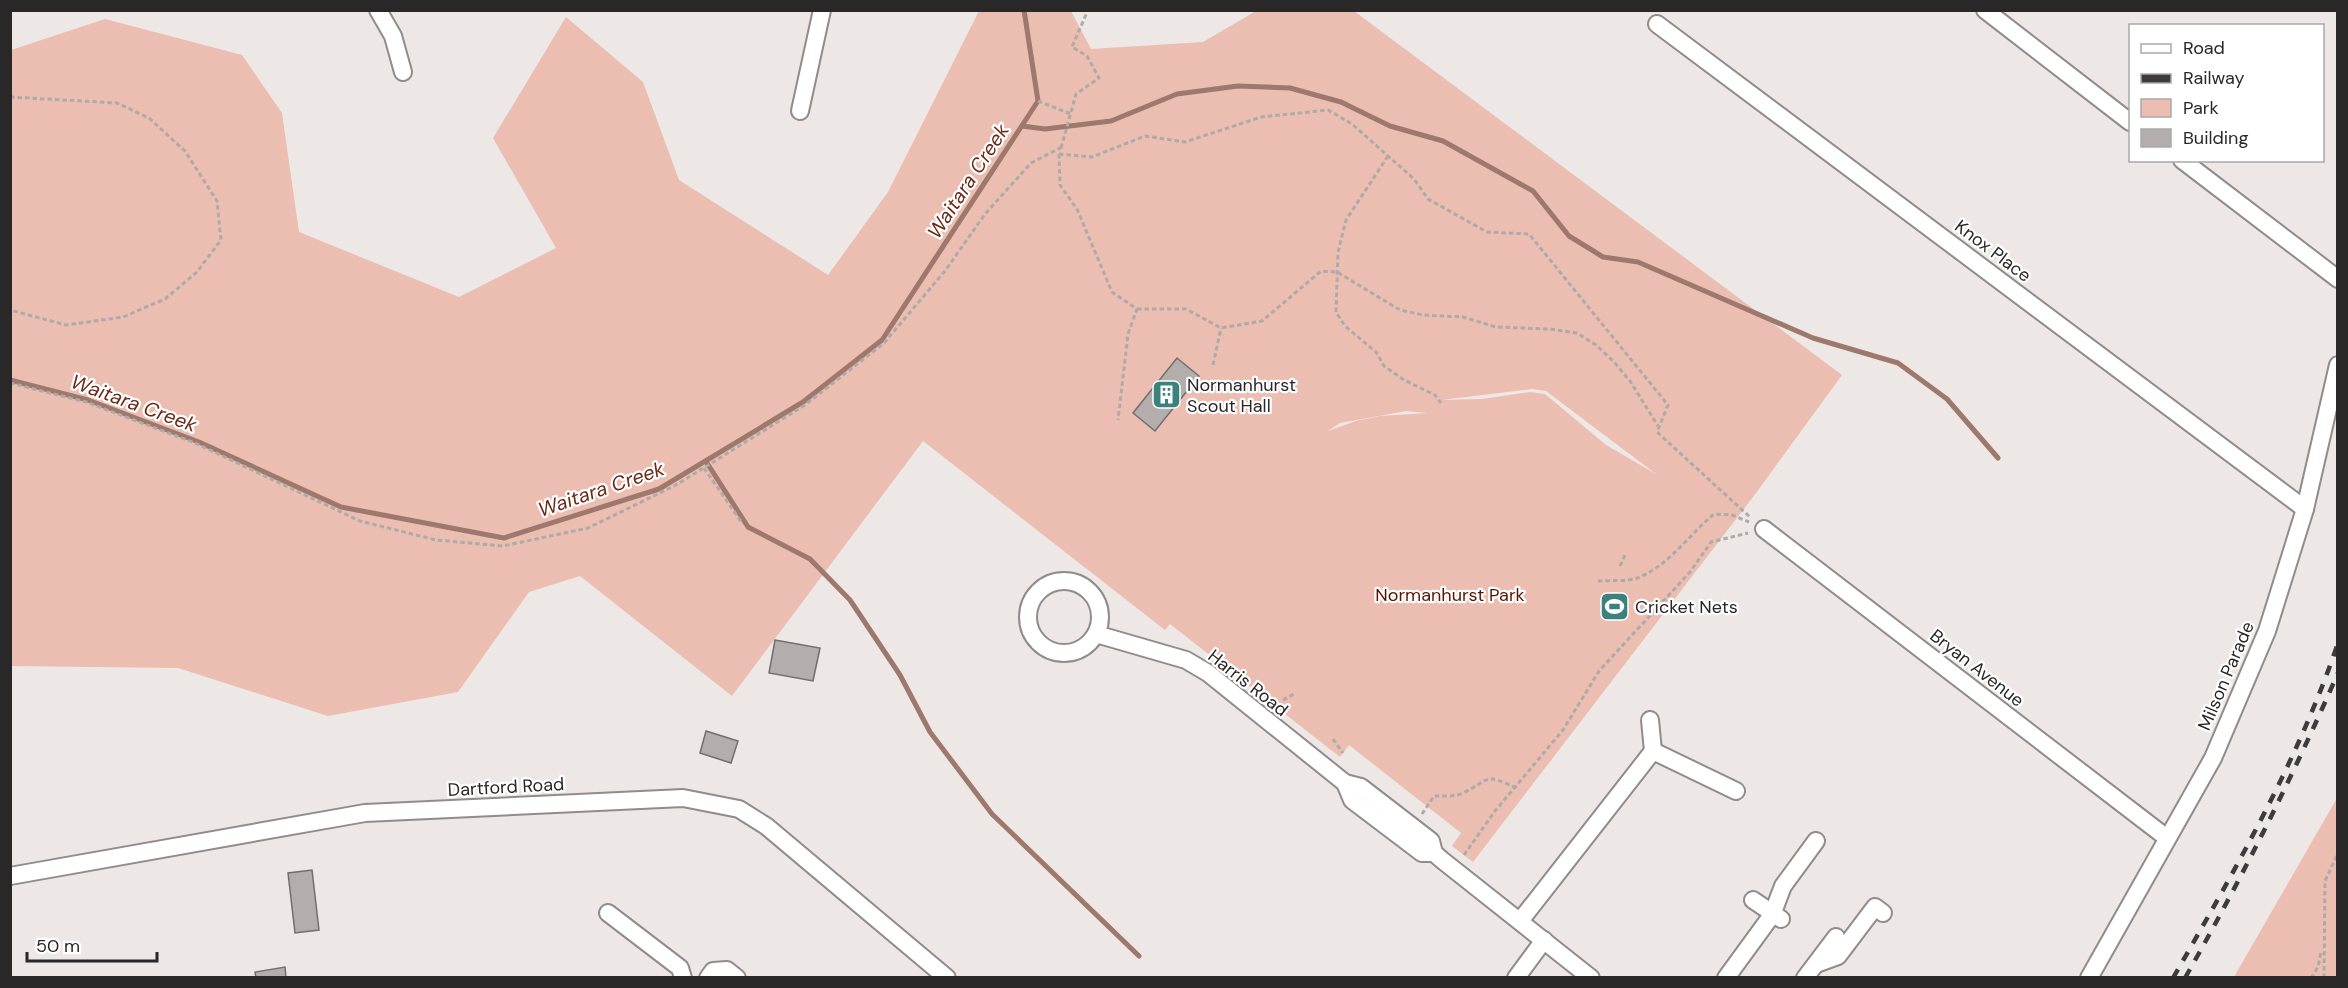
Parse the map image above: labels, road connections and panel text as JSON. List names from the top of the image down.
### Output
{
  "streets": {
    "street": [
      "Knox Place",
      "Bryan Avenue",
      "Milson Parade",
      "Harris Road",
      "Dartford Road"
    ]
  },
  "crossings": [
    ["Knox Place", "Milson Parade"],
    ["Bryan Avenue", "Milson Parade"]
  ],
  "water": ["Waitara Creek"],
  "parks": ["Normanhurst Park"],
  "places": {
    "building": ["Normanhurst Scout Hall"],
    "sports": ["Cricket Nets"]
  },
  "legend": [
    "Road",
    "Railway",
    "Park",
    "Building"
  ],
  "scale_bar": "50 m"
}
